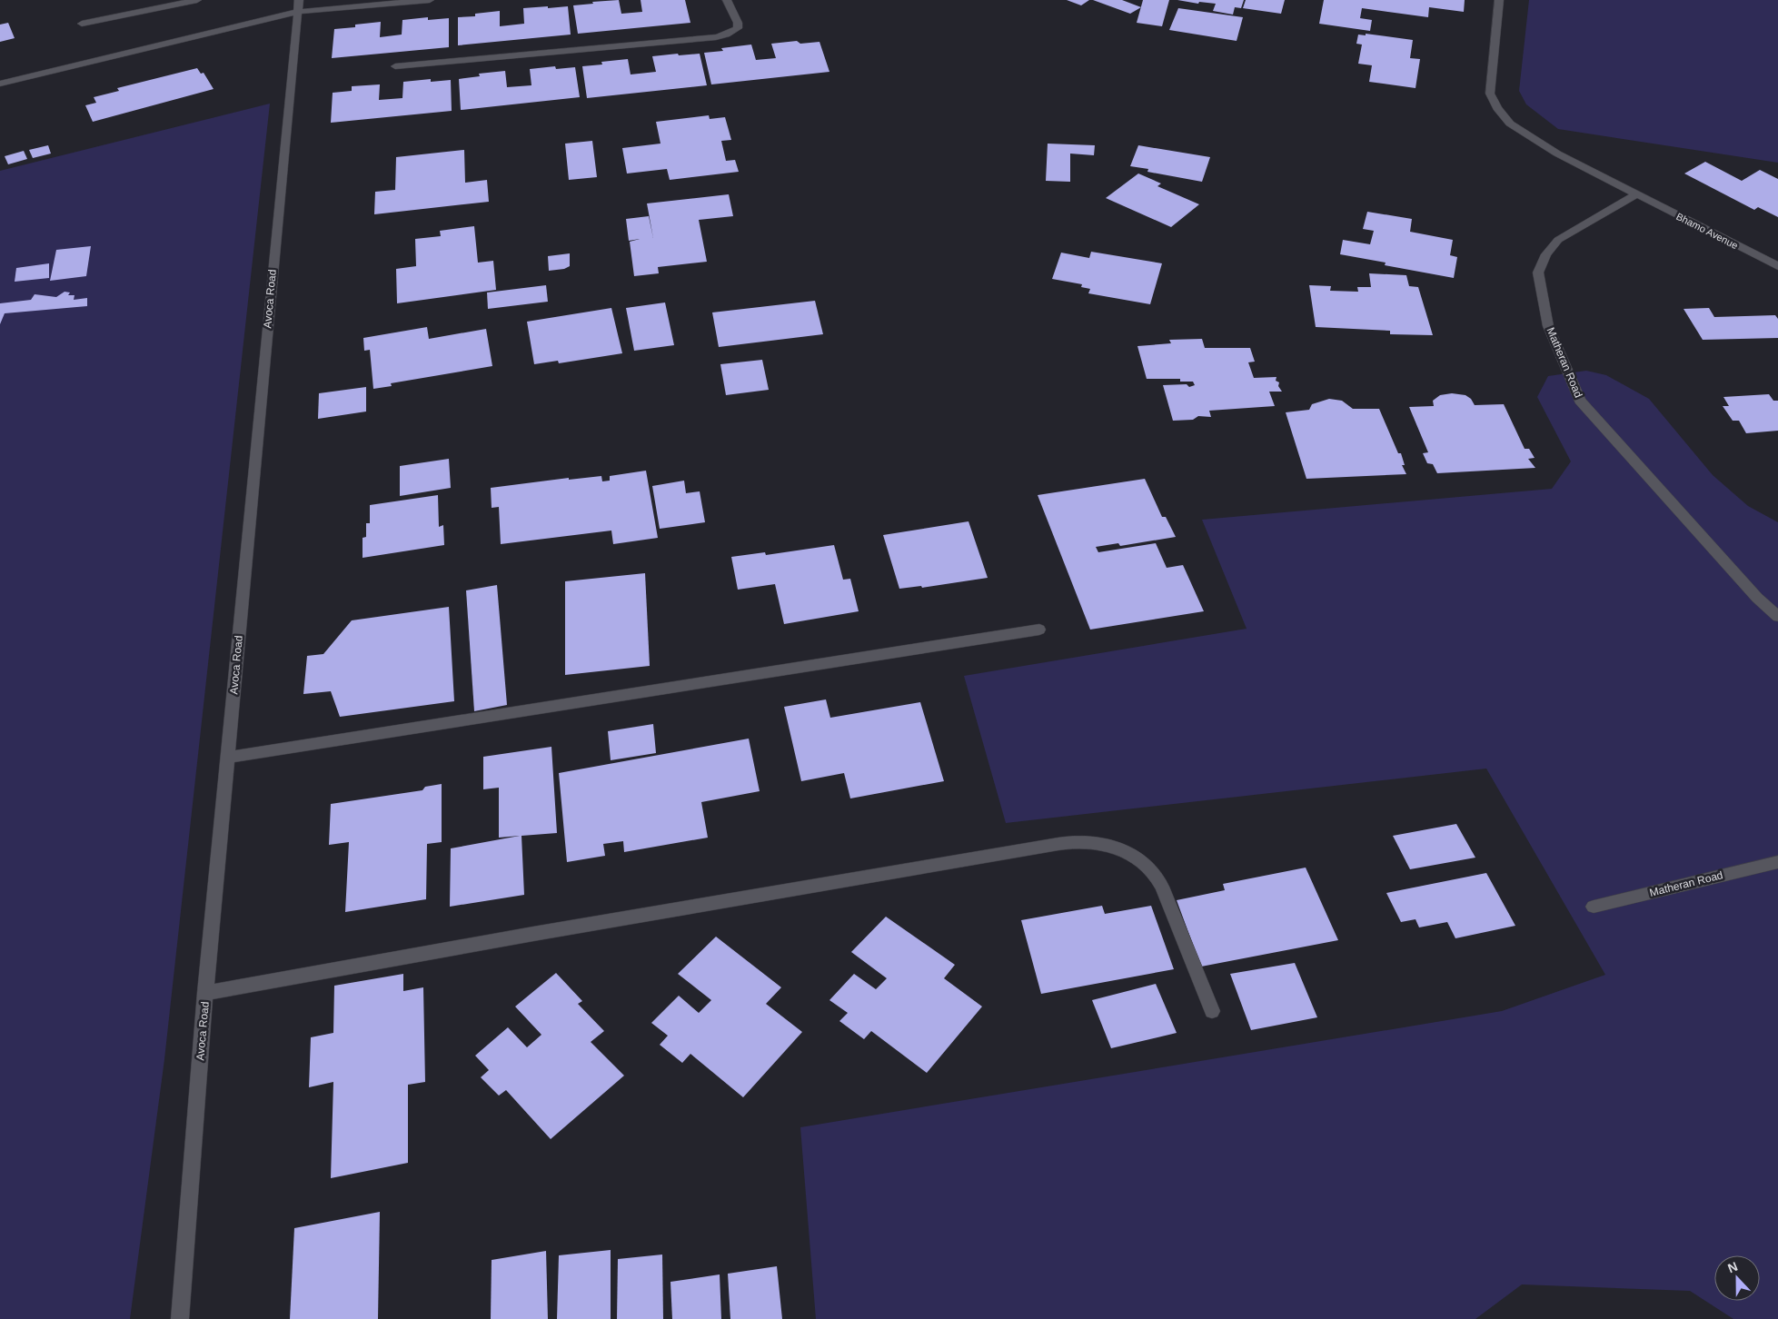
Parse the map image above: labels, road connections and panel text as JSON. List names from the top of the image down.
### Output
{
  "streets": {
    "street": ["Bhamo Avenue", "Avoca Road", "Matheran Road"]
  },
  "crossings": [
    ["Bhamo Avenue", "Matheran Road"]
  ],
  "north": "top"
}
